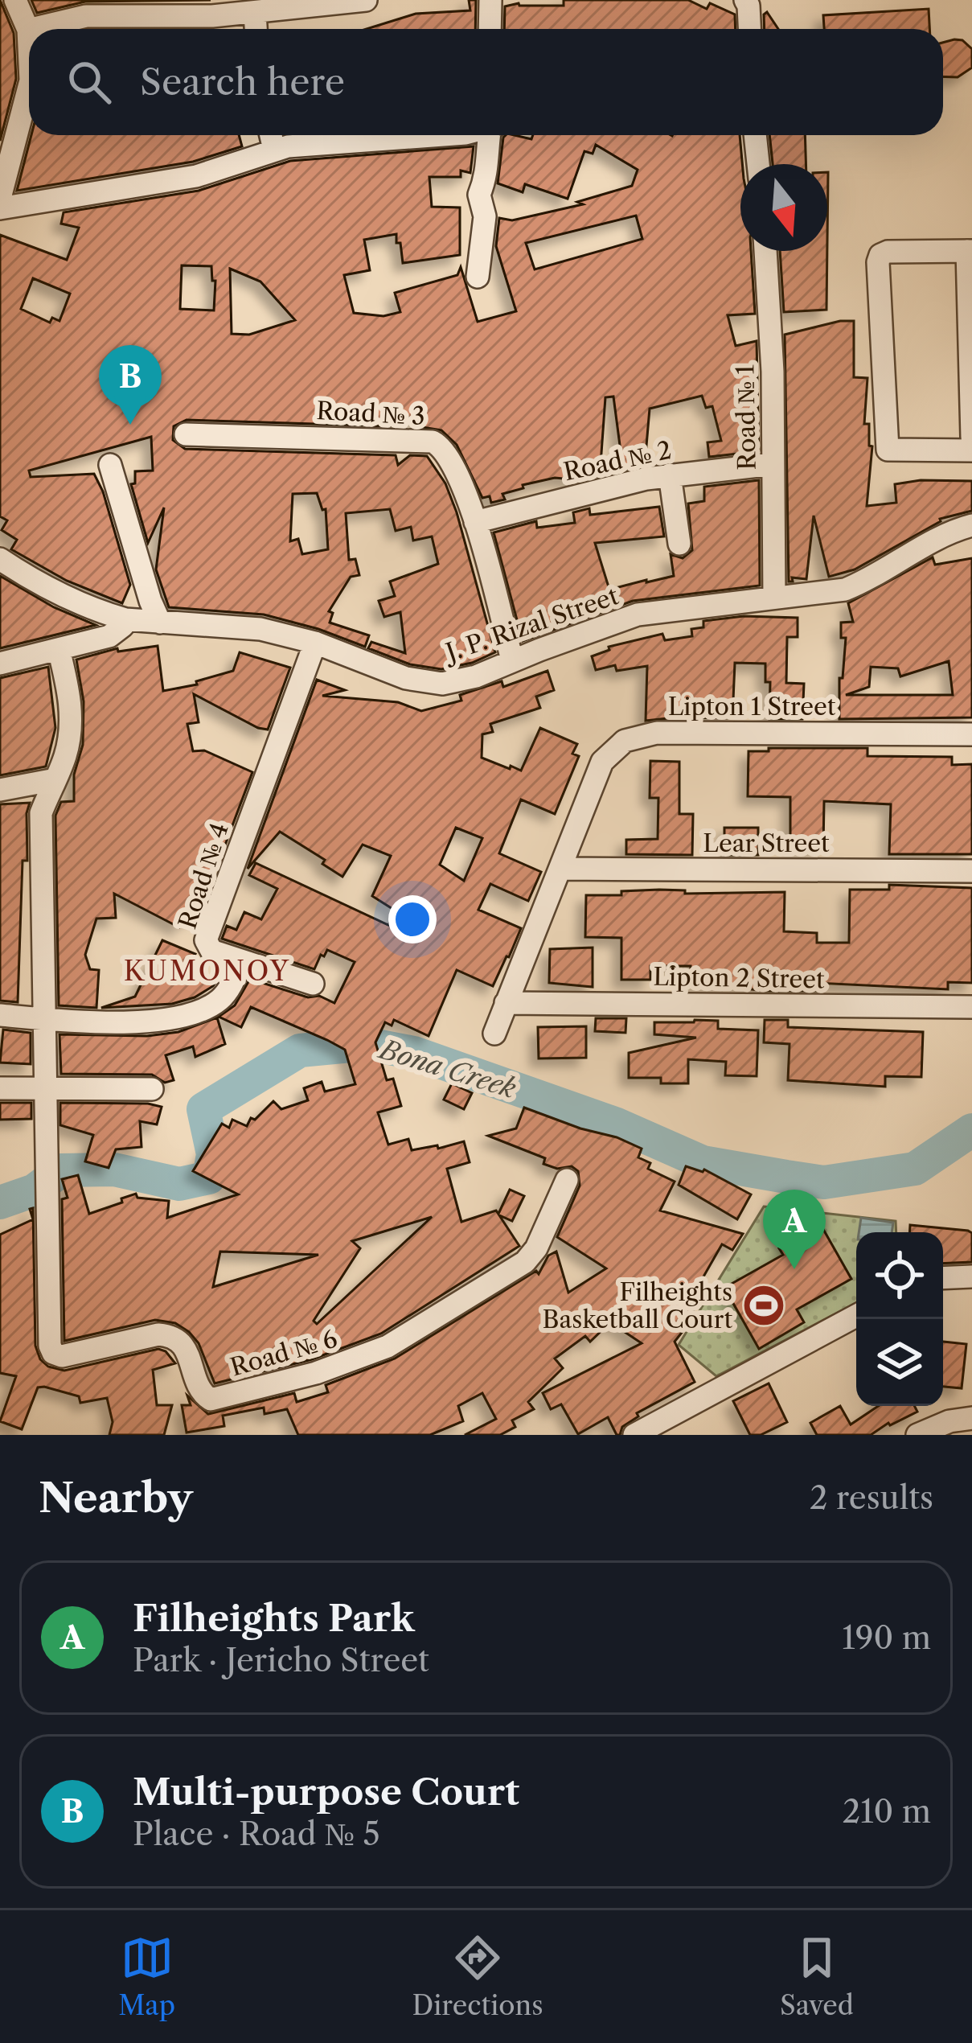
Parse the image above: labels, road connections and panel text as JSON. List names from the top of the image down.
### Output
{
  "streets": {
    "street": [
      "Road № 3",
      "Road № 1",
      "Road № 2",
      "J. P. Rizal Street",
      "Lipton 1 Street",
      "Lear Street",
      "Road № 4",
      "Lipton 2 Street",
      "Road № 6"
    ]
  },
  "crossings": [
    ["Road № 3", "Road № 2"],
    ["Road № 3", "J. P. Rizal Street"],
    ["Road № 1", "Road № 2"],
    ["Road № 1", "J. P. Rizal Street"],
    ["J. P. Rizal Street", "Road № 4"],
    ["Lipton 1 Street", "Lear Street"],
    ["Lipton 1 Street", "Lipton 2 Street"]
  ],
  "districts": ["KUMONOY"],
  "water": ["Bona Creek"],
  "places": {
    "sports": ["Filheights Basketball Court"]
  },
  "north": "bottom",
  "page": {
    "search": "Search here",
    "pins": ["B", "A"],
    "heading": ["Nearby", "2 results"],
    "list": [
      {
        "mark": "A",
        "name": "Filheights Park",
        "note": "Park · Jericho Street",
        "value": "190 m"
      },
      {
        "mark": "B",
        "name": "Multi-purpose Court",
        "note": "Place · Road № 5",
        "value": "210 m"
      }
    ],
    "nav": ["Map", "Directions", "Saved"]
  }
}
